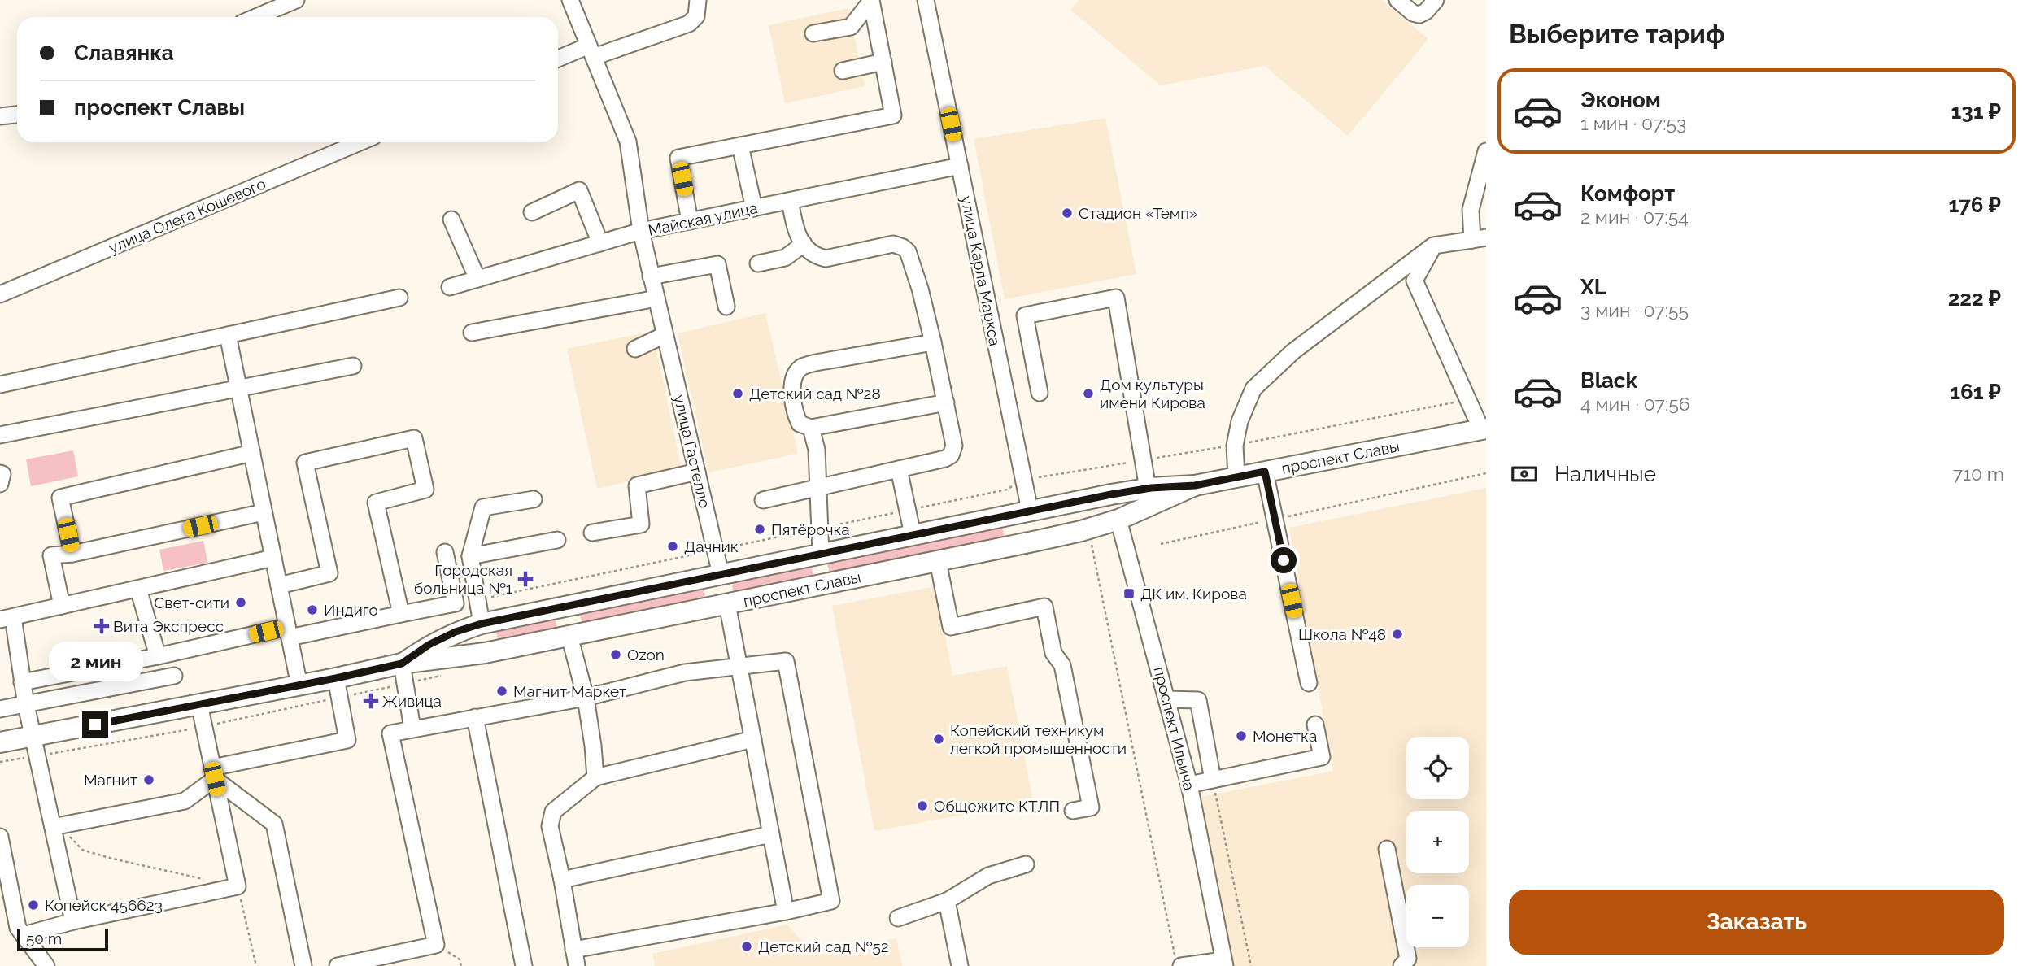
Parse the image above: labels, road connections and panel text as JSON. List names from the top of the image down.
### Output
{
  "streets": {
    "main road": [
      "улица Карла Маркса",
      "улица Гастелло",
      "проспект Славы",
      "проспект Ильича"
    ],
    "street": ["улица Олега Кошевого", "Майская улица"]
  },
  "crossings": [
    ["Майская улица", "улица Карла Маркса"],
    ["Майская улица", "улица Гастелло"],
    ["улица Карла Маркса", "проспект Славы"],
    ["улица Гастелло", "проспект Славы"],
    ["проспект Славы", "проспект Ильича"]
  ],
  "places": {
    "other": [
      "Стадион «Темп»",
      "Детский сад №28",
      "Дом культуры имени Кирова",
      "Пятёрочка",
      "Дачник",
      "Свет-сити",
      "Индиго",
      "Школа №48",
      "Ozon",
      "Магнит Маркет",
      "Монетка",
      "Копейский техникум легкой промышенности",
      "Магнит",
      "Общежите КТЛП",
      "Копейск 456623",
      "Детский сад №52"
    ],
    "health": ["Городская больница №1", "Вита Экспресс", "Живица"],
    "transit": ["ДК им. Кирова"]
  },
  "scale_bar": "50 m",
  "page": {
    "heading": "Выберите тариф",
    "banner": ["Славянка", "проспект Славы"],
    "list": [
      {
        "name": "Эконом",
        "note": "1 мин · 07:53",
        "value": "131 ₽"
      },
      {
        "name": "Комфорт",
        "note": "2 мин · 07:54",
        "value": "176 ₽"
      },
      {
        "name": "XL",
        "note": "3 мин · 07:55",
        "value": "222 ₽"
      },
      {
        "name": "Black",
        "note": "4 мин · 07:56",
        "value": "161 ₽"
      }
    ],
    "pay": ["Наличные", "710 m"],
    "bubble": "2 мин",
    "map_buttons": ["+", "−"],
    "buttons": "Заказать",
    "scale": "50 m"
  }
}
